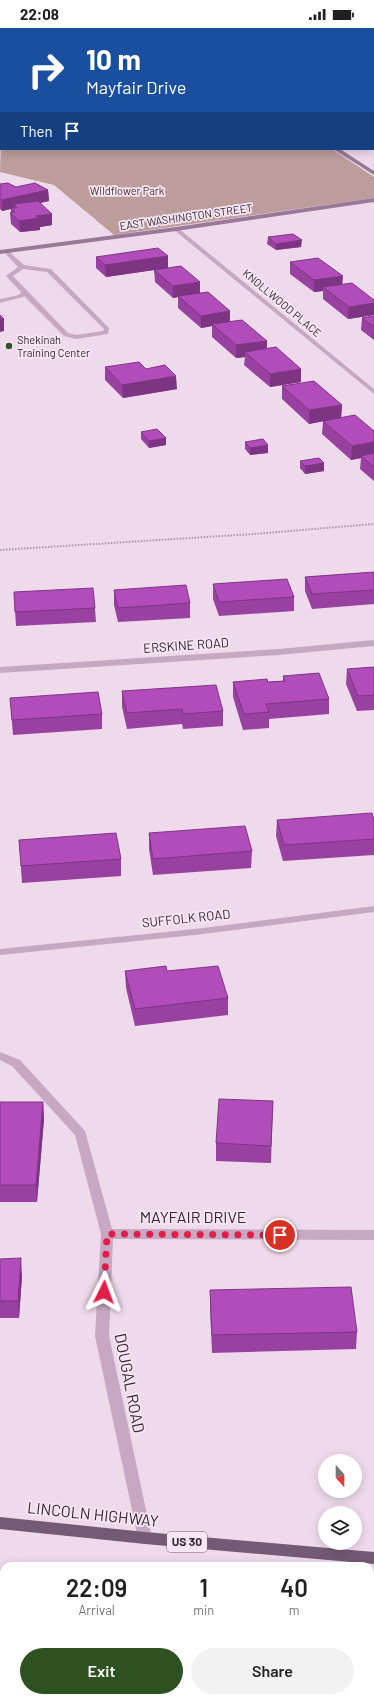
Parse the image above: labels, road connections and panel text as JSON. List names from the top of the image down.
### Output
{
  "streets": {
    "main road": ["LINCOLN HIGHWAY", "US 30"],
    "street": [
      "EAST WASHINGTON STREET",
      "KNOLLWOOD PLACE",
      "ERSKINE ROAD",
      "SUFFOLK ROAD",
      "MAYFAIR DRIVE",
      "DOUGAL ROAD"
    ]
  },
  "crossings": [
    ["EAST WASHINGTON STREET", "KNOLLWOOD PLACE"],
    ["MAYFAIR DRIVE", "DOUGAL ROAD"],
    ["DOUGAL ROAD", "LINCOLN HIGHWAY"]
  ],
  "parks": ["Wildflower Park"],
  "places": ["Shekinah Training Center"],
  "north": "bottom",
  "page": {
    "status": "22:08",
    "turn": ["10 m", "Mayfair Drive"],
    "then": "Then",
    "eta": [
      "22:09",
      "Arrival",
      "1",
      "min",
      "40",
      "m"
    ],
    "buttons": ["Exit", "Share"]
  }
}
